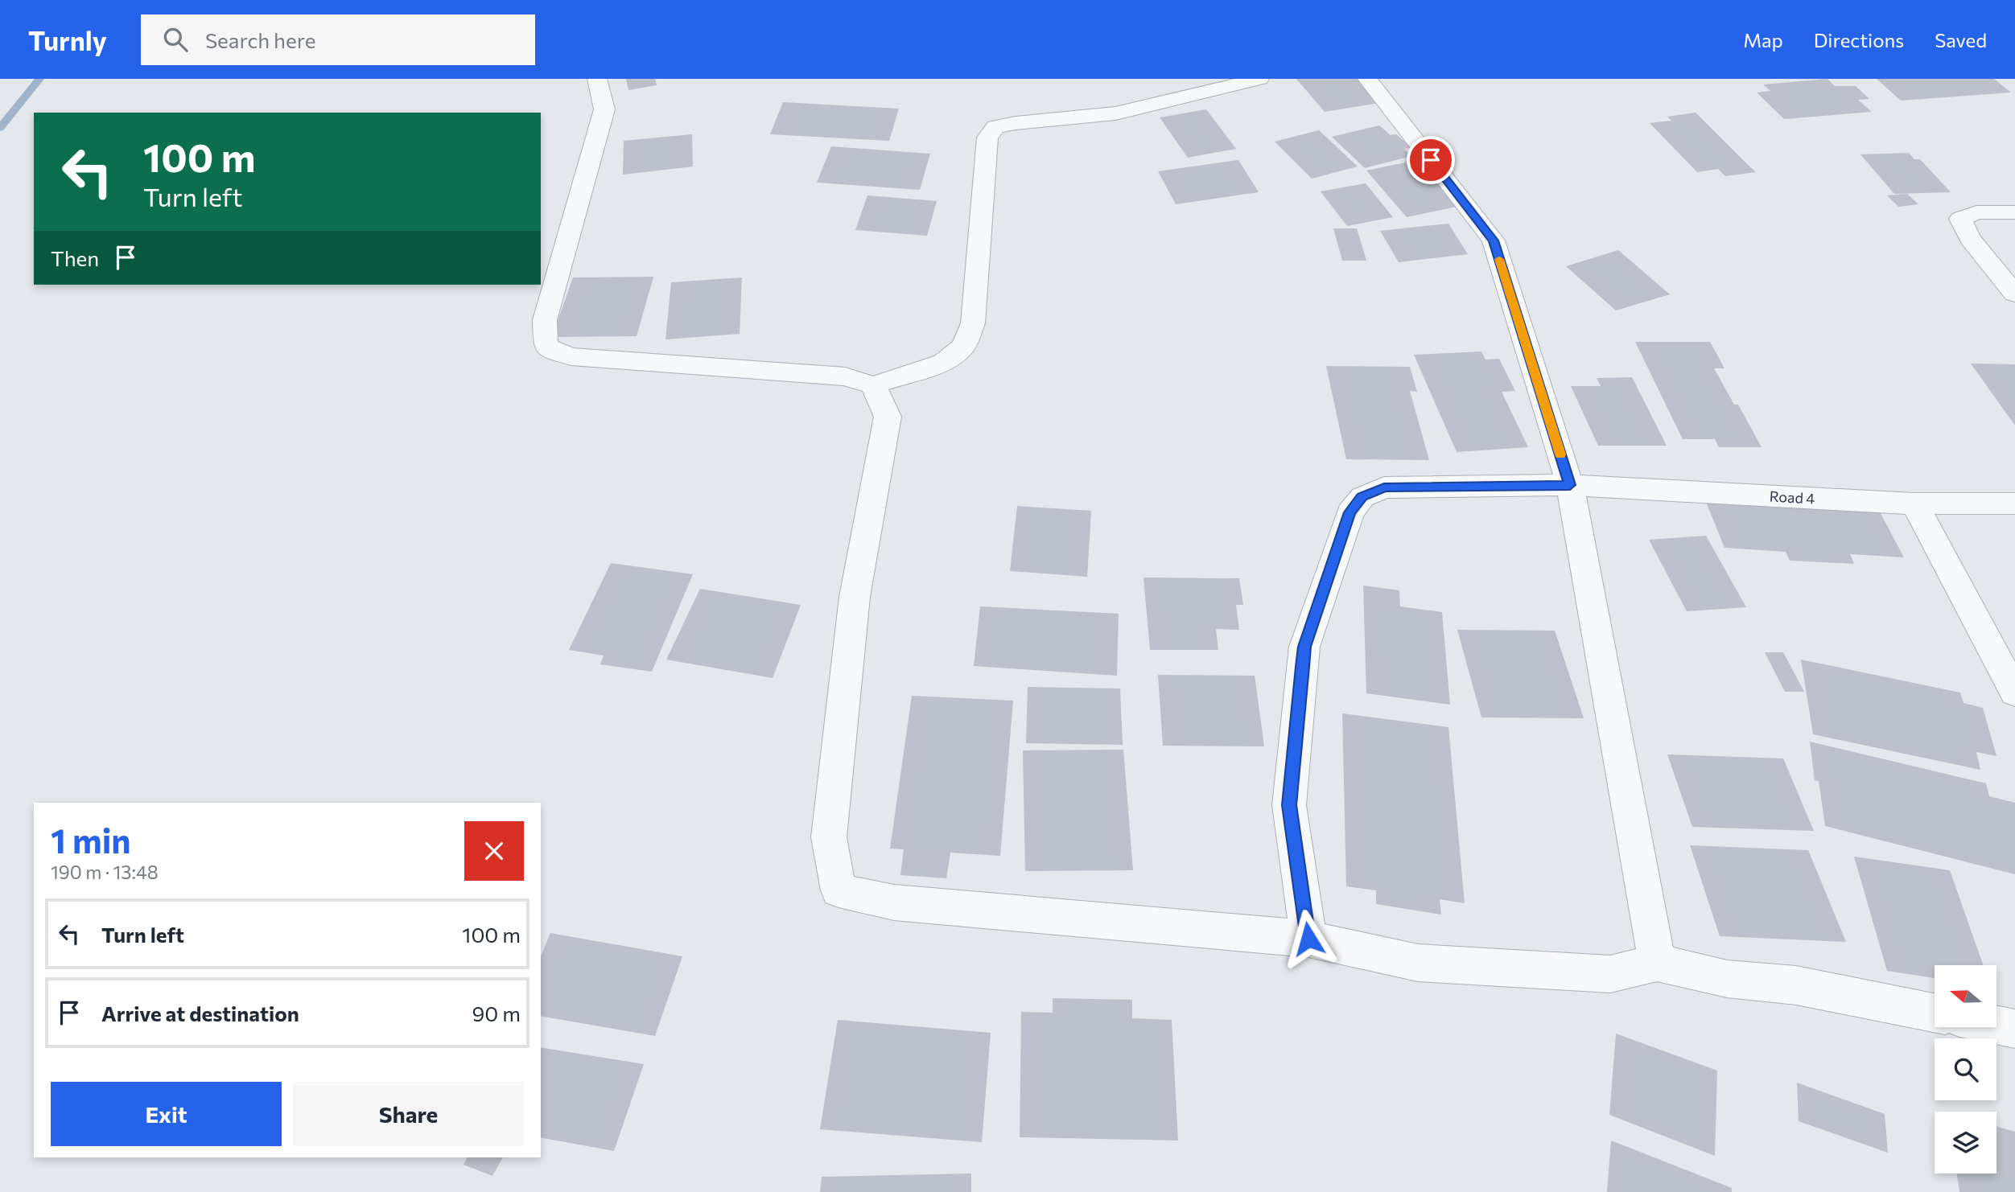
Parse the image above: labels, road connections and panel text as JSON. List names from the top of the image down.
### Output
{
  "streets": {
    "street": ["Road 4"]
  },
  "north": "left",
  "page": {
    "header": "Turnly",
    "search": "Search here",
    "nav": ["Map", "Directions", "Saved"],
    "turn": ["100 m", "Turn left"],
    "then": "Then",
    "heading": ["1 min", "190 m · 13:48"],
    "list": [
      {
        "name": "Turn left",
        "value": "100 m"
      },
      {
        "name": "Arrive at destination",
        "value": "90 m"
      }
    ],
    "buttons": ["Exit", "Share"]
  }
}
